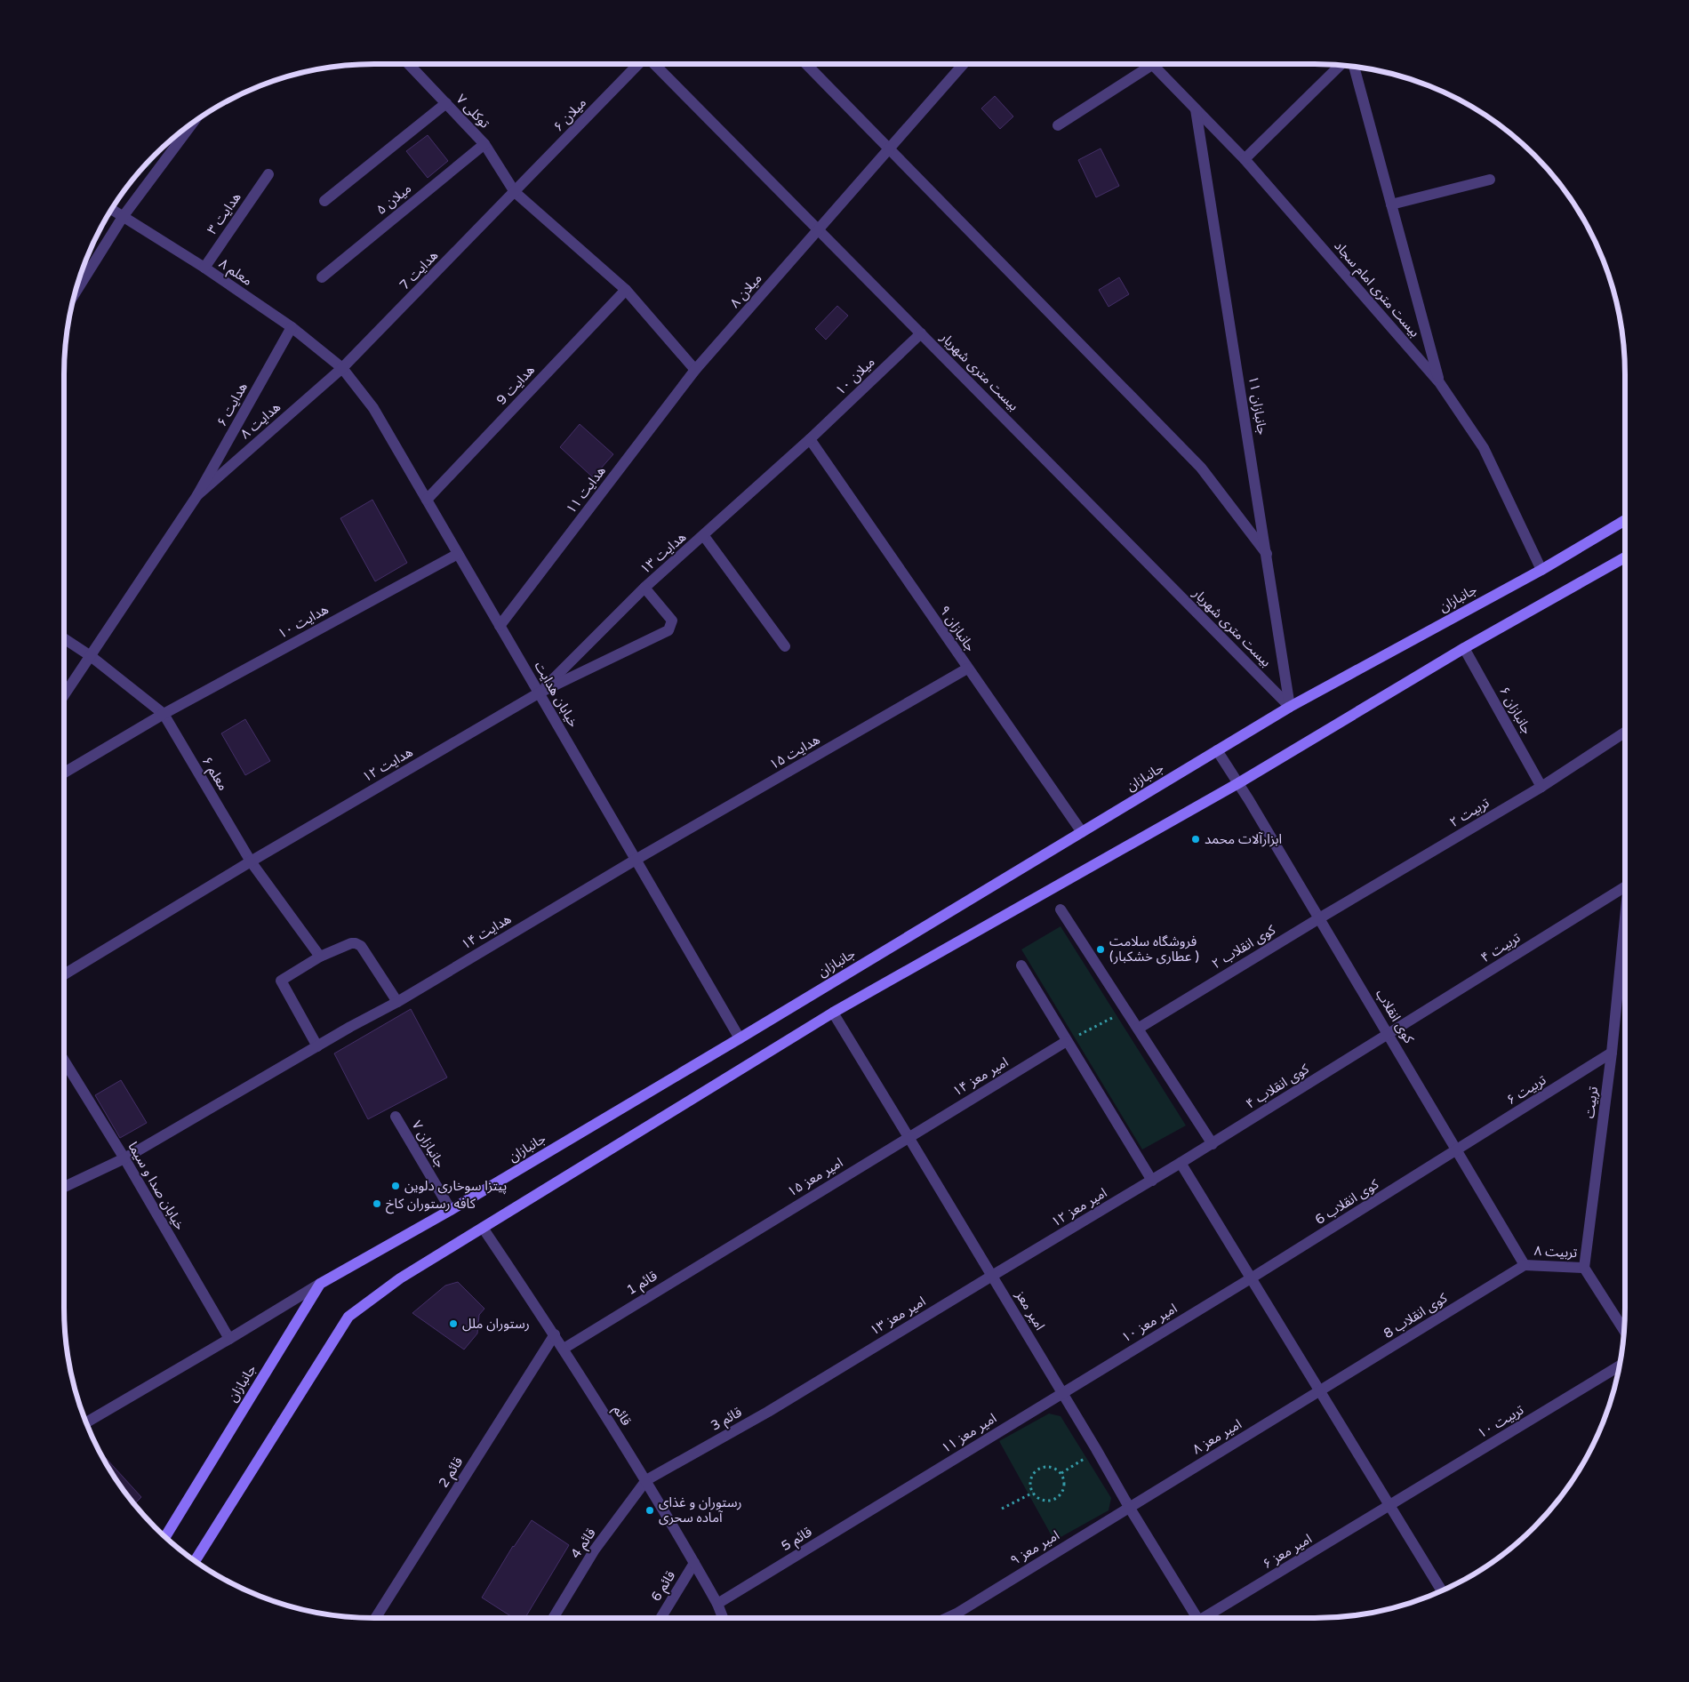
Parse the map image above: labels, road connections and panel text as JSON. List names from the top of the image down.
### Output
{
  "streets": {
    "main road": ["جانبازان"],
    "street": [
      "توکلی ۷",
      "میلان ۶",
      "میلان ۵",
      "هدایت ۳",
      "هدایت 7",
      "معلم ۸",
      "بیست متری امام سجاد",
      "میلان ۸",
      "بیست متری شهریار",
      "میلان ۱۰",
      "هدایت 9",
      "هدایت ۶",
      "جانبازان ۱۱",
      "هدایت ۸",
      "هدایت ۱۱",
      "هدایت ۱۳",
      "هدایت ۱۰",
      "جانبازان ۹",
      "خیابان هدایت",
      "جانبازان ۶",
      "هدایت ۱۵",
      "هدایت ۱۲",
      "معلم ۶",
      "تربیت ۲",
      "هدایت ۱۴",
      "کوی انقلاب ۲",
      "تربیت ۴",
      "کوی انقلاب",
      "امیر معز ۱۴",
      "کوی انقلاب ۴",
      "تربیت ۶",
      "تربیت",
      "جانبازان ۷",
      "امیر معز ۱۵",
      "خیابان صدا و سیما",
      "کوی انقلاب 6",
      "امیر معز ۱۲",
      "تربیت ۸",
      "قائم 1",
      "امیر معز",
      "امیر معز ۱۳",
      "کوی انقلاب 8",
      "امیر معز ۱۰",
      "قائم",
      "قائم 3",
      "تربیت ۱۰",
      "امیر معز ۱۱",
      "امیر معز ۸",
      "قائم 2",
      "قائم 5",
      "قائم 4",
      "امیر معز ۹",
      "امیر معز ۶",
      "قائم 6"
    ]
  },
  "crossings": [
    ["توکلی ۷", "میلان ۶"],
    ["توکلی ۷", "میلان ۵"],
    ["توکلی ۷", "هدایت 7"],
    ["توکلی ۷", "میلان ۸"],
    ["توکلی ۷", "هدایت 9"],
    ["توکلی ۷", "هدایت ۱۱"],
    ["میلان ۶", "هدایت 7"],
    ["هدایت ۳", "معلم ۸"],
    ["هدایت 7", "معلم ۸"],
    ["هدایت 7", "هدایت ۸"],
    ["هدایت 7", "خیابان هدایت"],
    ["معلم ۸", "هدایت ۶"],
    ["معلم ۸", "هدایت ۸"],
    ["معلم ۸", "خیابان هدایت"],
    ["بیست متری امام سجاد", "جانبازان ۱۱"],
    ["بیست متری امام سجاد", "جانبازان"],
    ["میلان ۸", "بیست متری شهریار"],
    ["میلان ۸", "هدایت ۱۱"],
    ["بیست متری شهریار", "میلان ۱۰"],
    ["بیست متری شهریار", "جانبازان ۱۱"],
    ["بیست متری شهریار", "جانبازان"],
    ["میلان ۱۰", "هدایت ۱۳"],
    ["میلان ۱۰", "جانبازان ۹"],
    ["هدایت 9", "خیابان هدایت"],
    ["هدایت ۶", "هدایت ۸"],
    ["جانبازان ۱۱", "جانبازان"],
    ["هدایت ۸", "خیابان هدایت"],
    ["هدایت ۱۱", "خیابان هدایت"],
    ["هدایت ۱۳", "جانبازان ۹"],
    ["هدایت ۱۳", "خیابان هدایت"],
    ["هدایت ۱۳", "هدایت ۱۲"],
    ["جانبازان", "جانبازان ۹"],
    ["جانبازان", "خیابان هدایت"],
    ["جانبازان", "کوی انقلاب"],
    ["جانبازان", "جانبازان ۷"],
    ["هدایت ۱۰", "خیابان هدایت"],
    ["هدایت ۱۰", "معلم ۶"],
    ["جانبازان ۹", "هدایت ۱۵"],
    ["خیابان هدایت", "هدایت ۱۵"],
    ["خیابان هدایت", "هدایت ۱۲"],
    ["خیابان هدایت", "هدایت ۱۴"],
    ["جانبازان ۶", "تربیت ۲"],
    ["هدایت ۱۵", "هدایت ۱۴"],
    ["هدایت ۱۲", "معلم ۶"],
    ["تربیت ۲", "کوی انقلاب ۲"],
    ["تربیت ۲", "کوی انقلاب"],
    ["هدایت ۱۴", "خیابان صدا و سیما"],
    ["کوی انقلاب ۲", "کوی انقلاب"],
    ["تربیت ۴", "کوی انقلاب"],
    ["تربیت ۴", "کوی انقلاب ۴"],
    ["کوی انقلاب", "کوی انقلاب ۴"],
    ["کوی انقلاب", "تربیت ۶"],
    ["کوی انقلاب", "کوی انقلاب 6"],
    ["کوی انقلاب", "تربیت ۸"],
    ["کوی انقلاب", "کوی انقلاب 8"],
    ["امیر معز ۱۴", "امیر معز ۱۵"],
    ["امیر معز ۱۴", "امیر معز"],
    ["کوی انقلاب ۴", "امیر معز ۱۲"],
    ["تربیت ۶", "تربیت"],
    ["تربیت ۶", "کوی انقلاب 6"],
    ["تربیت", "تربیت ۸"],
    ["امیر معز ۱۵", "قائم 1"],
    ["امیر معز ۱۵", "امیر معز"],
    ["کوی انقلاب 6", "امیر معز ۱۰"],
    ["امیر معز ۱۲", "امیر معز"],
    ["امیر معز ۱۲", "امیر معز ۱۳"],
    ["تربیت ۸", "کوی انقلاب 8"],
    ["قائم 1", "قائم"],
    ["امیر معز", "امیر معز ۱۳"],
    ["امیر معز", "امیر معز ۱۰"],
    ["امیر معز", "امیر معز ۱۱"],
    ["امیر معز", "امیر معز ۸"],
    ["امیر معز", "امیر معز ۹"],
    ["امیر معز ۱۳", "قائم 3"],
    ["کوی انقلاب 8", "امیر معز ۸"],
    ["امیر معز ۱۰", "امیر معز ۱۱"],
    ["قائم", "قائم 3"],
    ["قائم", "قائم 2"],
    ["قائم", "قائم 5"],
    ["قائم", "قائم 4"],
    ["قائم", "قائم 6"],
    ["قائم 3", "قائم 4"],
    ["تربیت ۱۰", "امیر معز ۶"],
    ["امیر معز ۱۱", "قائم 5"],
    ["امیر معز ۸", "امیر معز ۹"]
  ],
  "places": [
    "ابزارآلات محمد",
    "فروشگاه سلامت (عطاری خشکبار )",
    "پیتزا سوخاری دلوین",
    "کافه رستوران کاخ",
    "رستوران ملل",
    "رستوران و غذای آماده سحری"
  ]
}
